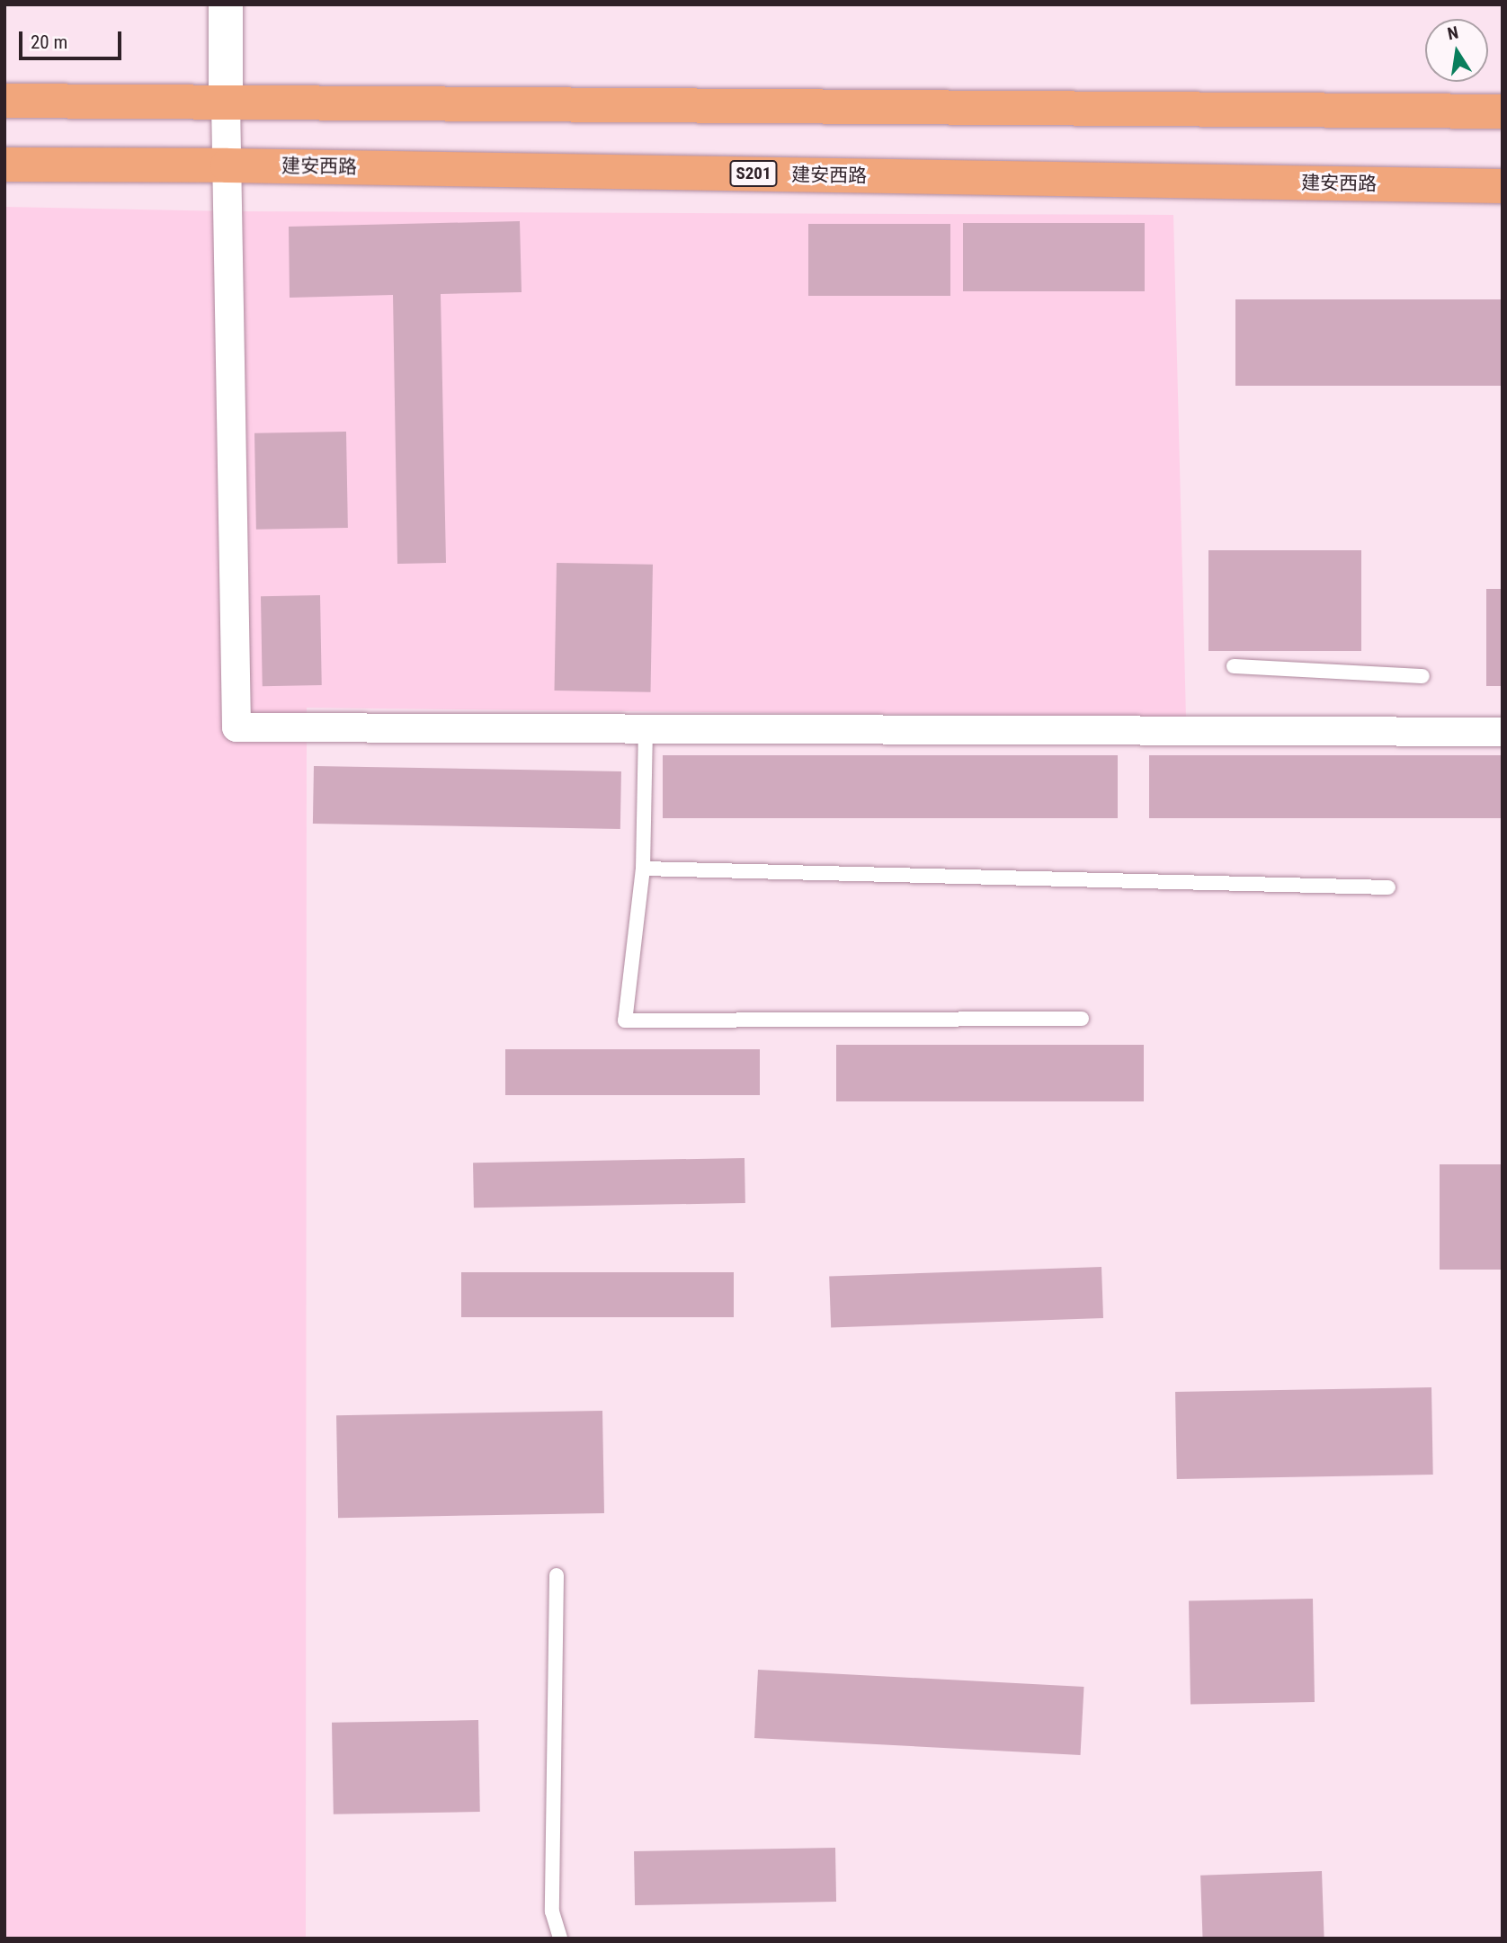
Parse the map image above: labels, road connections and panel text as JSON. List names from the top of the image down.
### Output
{
  "streets": {
    "main road": ["建安西路", "S201"]
  },
  "scale_bar": "20 m",
  "north": "top"
}
